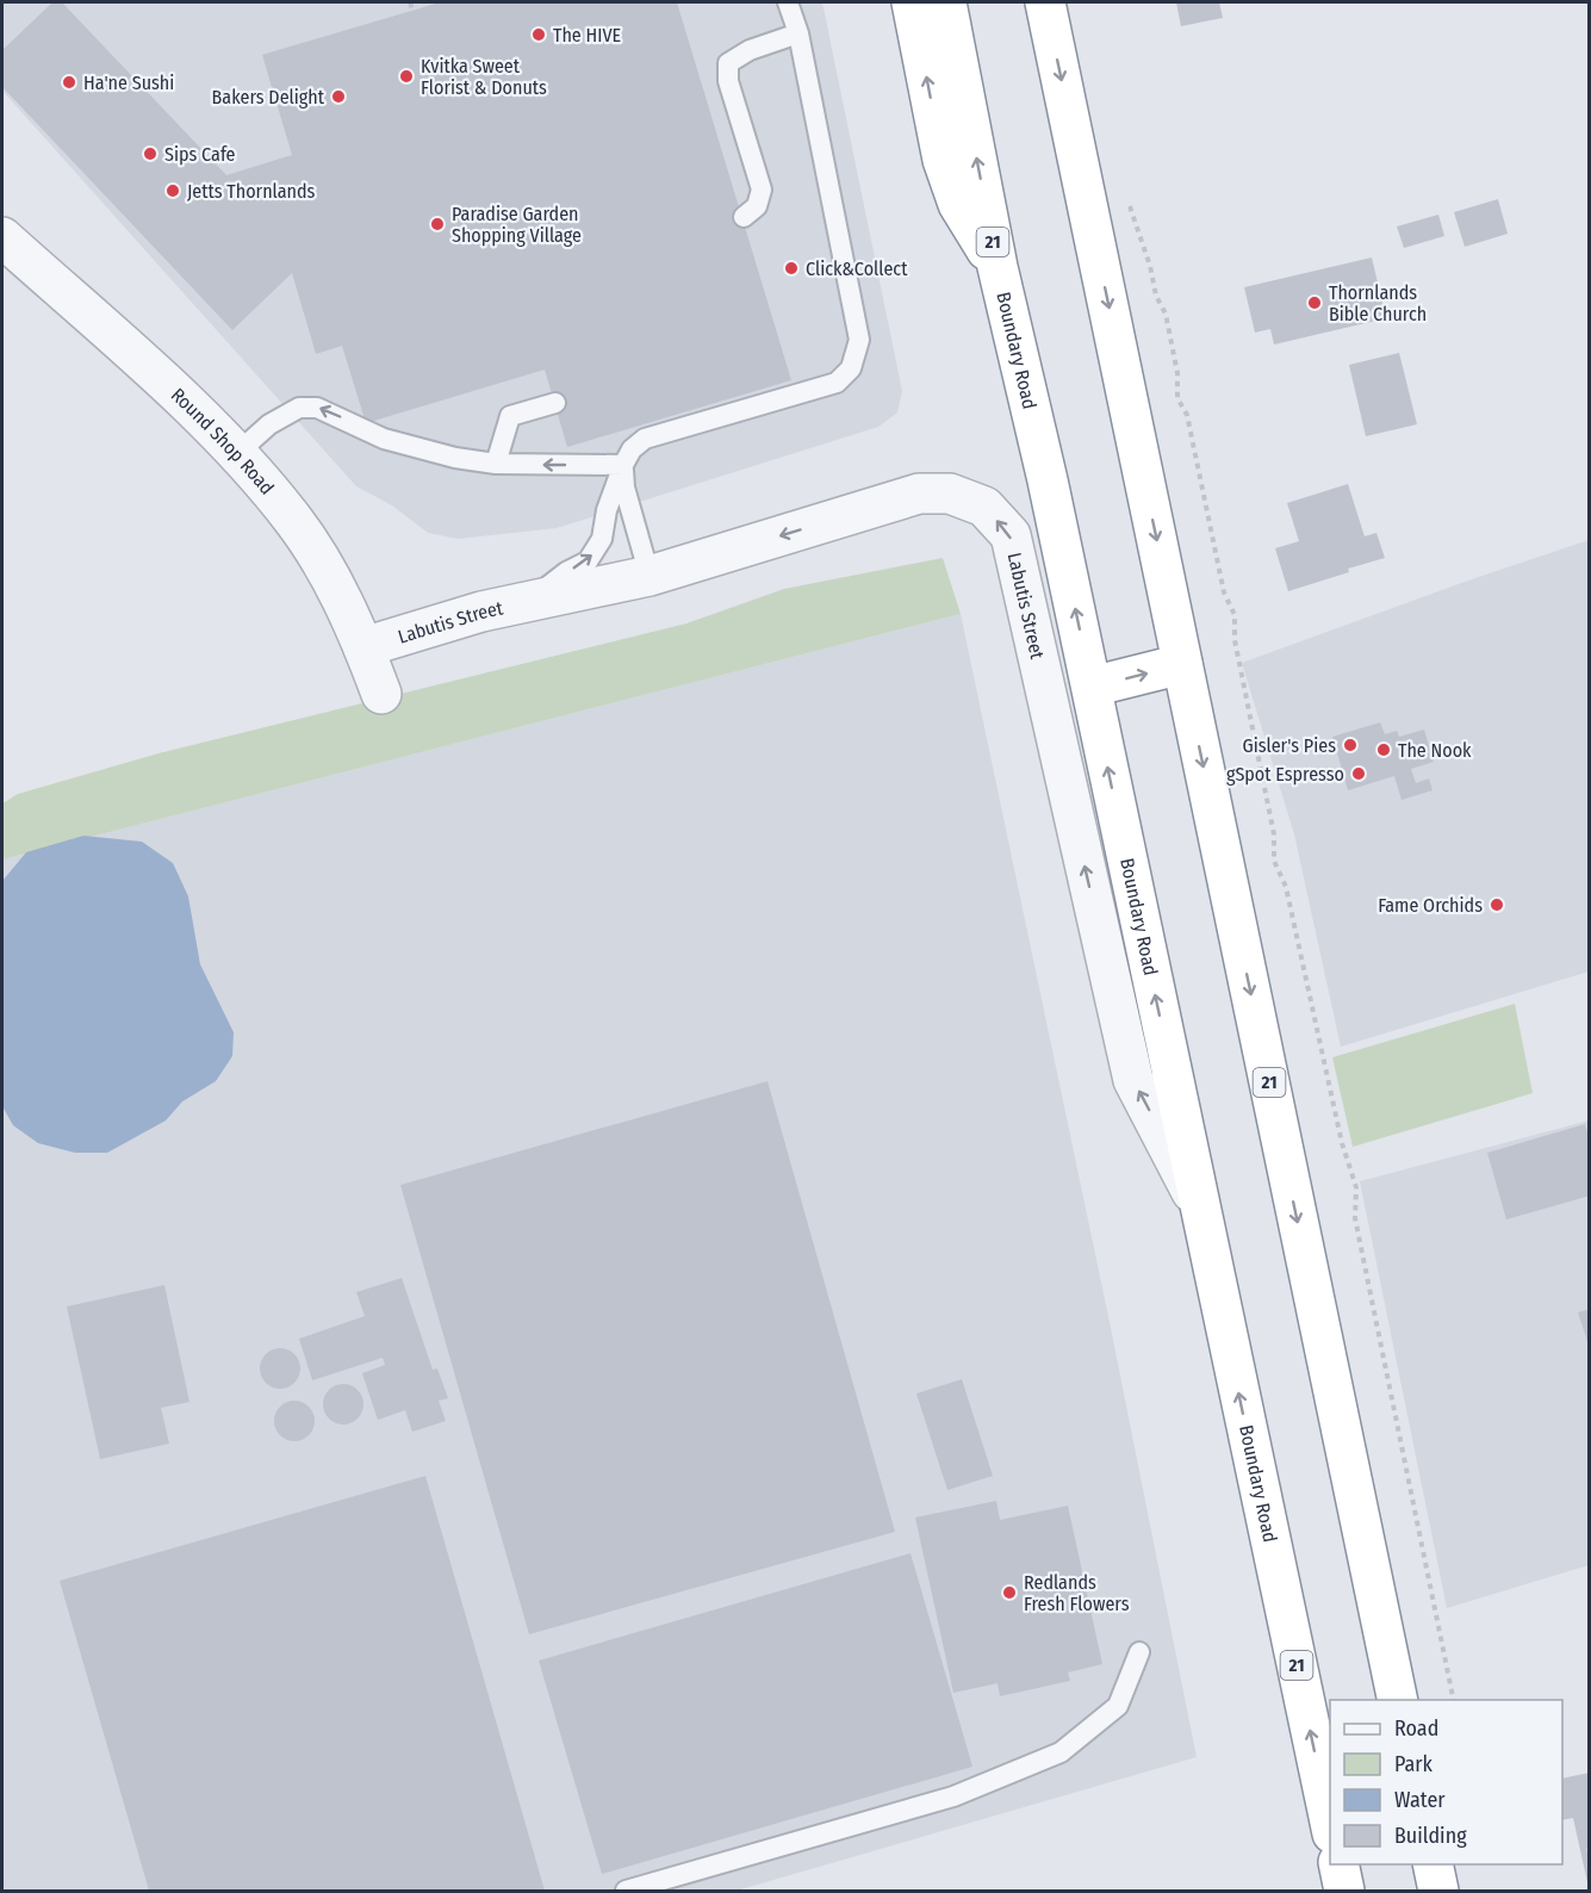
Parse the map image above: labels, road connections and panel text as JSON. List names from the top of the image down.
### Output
{
  "streets": {
    "highway": ["21", "Boundary Road"],
    "street": ["Round Shop Road", "Labutis Street"]
  },
  "crossings": [
    ["Boundary Road", "Labutis Street"],
    ["Round Shop Road", "Labutis Street"]
  ],
  "places": [
    "The HIVE",
    "Kvitka Sweet Florist & Donuts",
    "Ha'ne Sushi",
    "Bakers Delight",
    "Sips Cafe",
    "Jetts Thornlands",
    "Paradise Garden Shopping Village",
    "Click&Collect",
    "Thornlands Bible Church",
    "Gisler's Pies",
    "The Nook",
    "gSpot Espresso",
    "Fame Orchids",
    "Redlands Fresh Flowers"
  ],
  "legend": [
    "Road",
    "Park",
    "Water",
    "Building"
  ]
}
